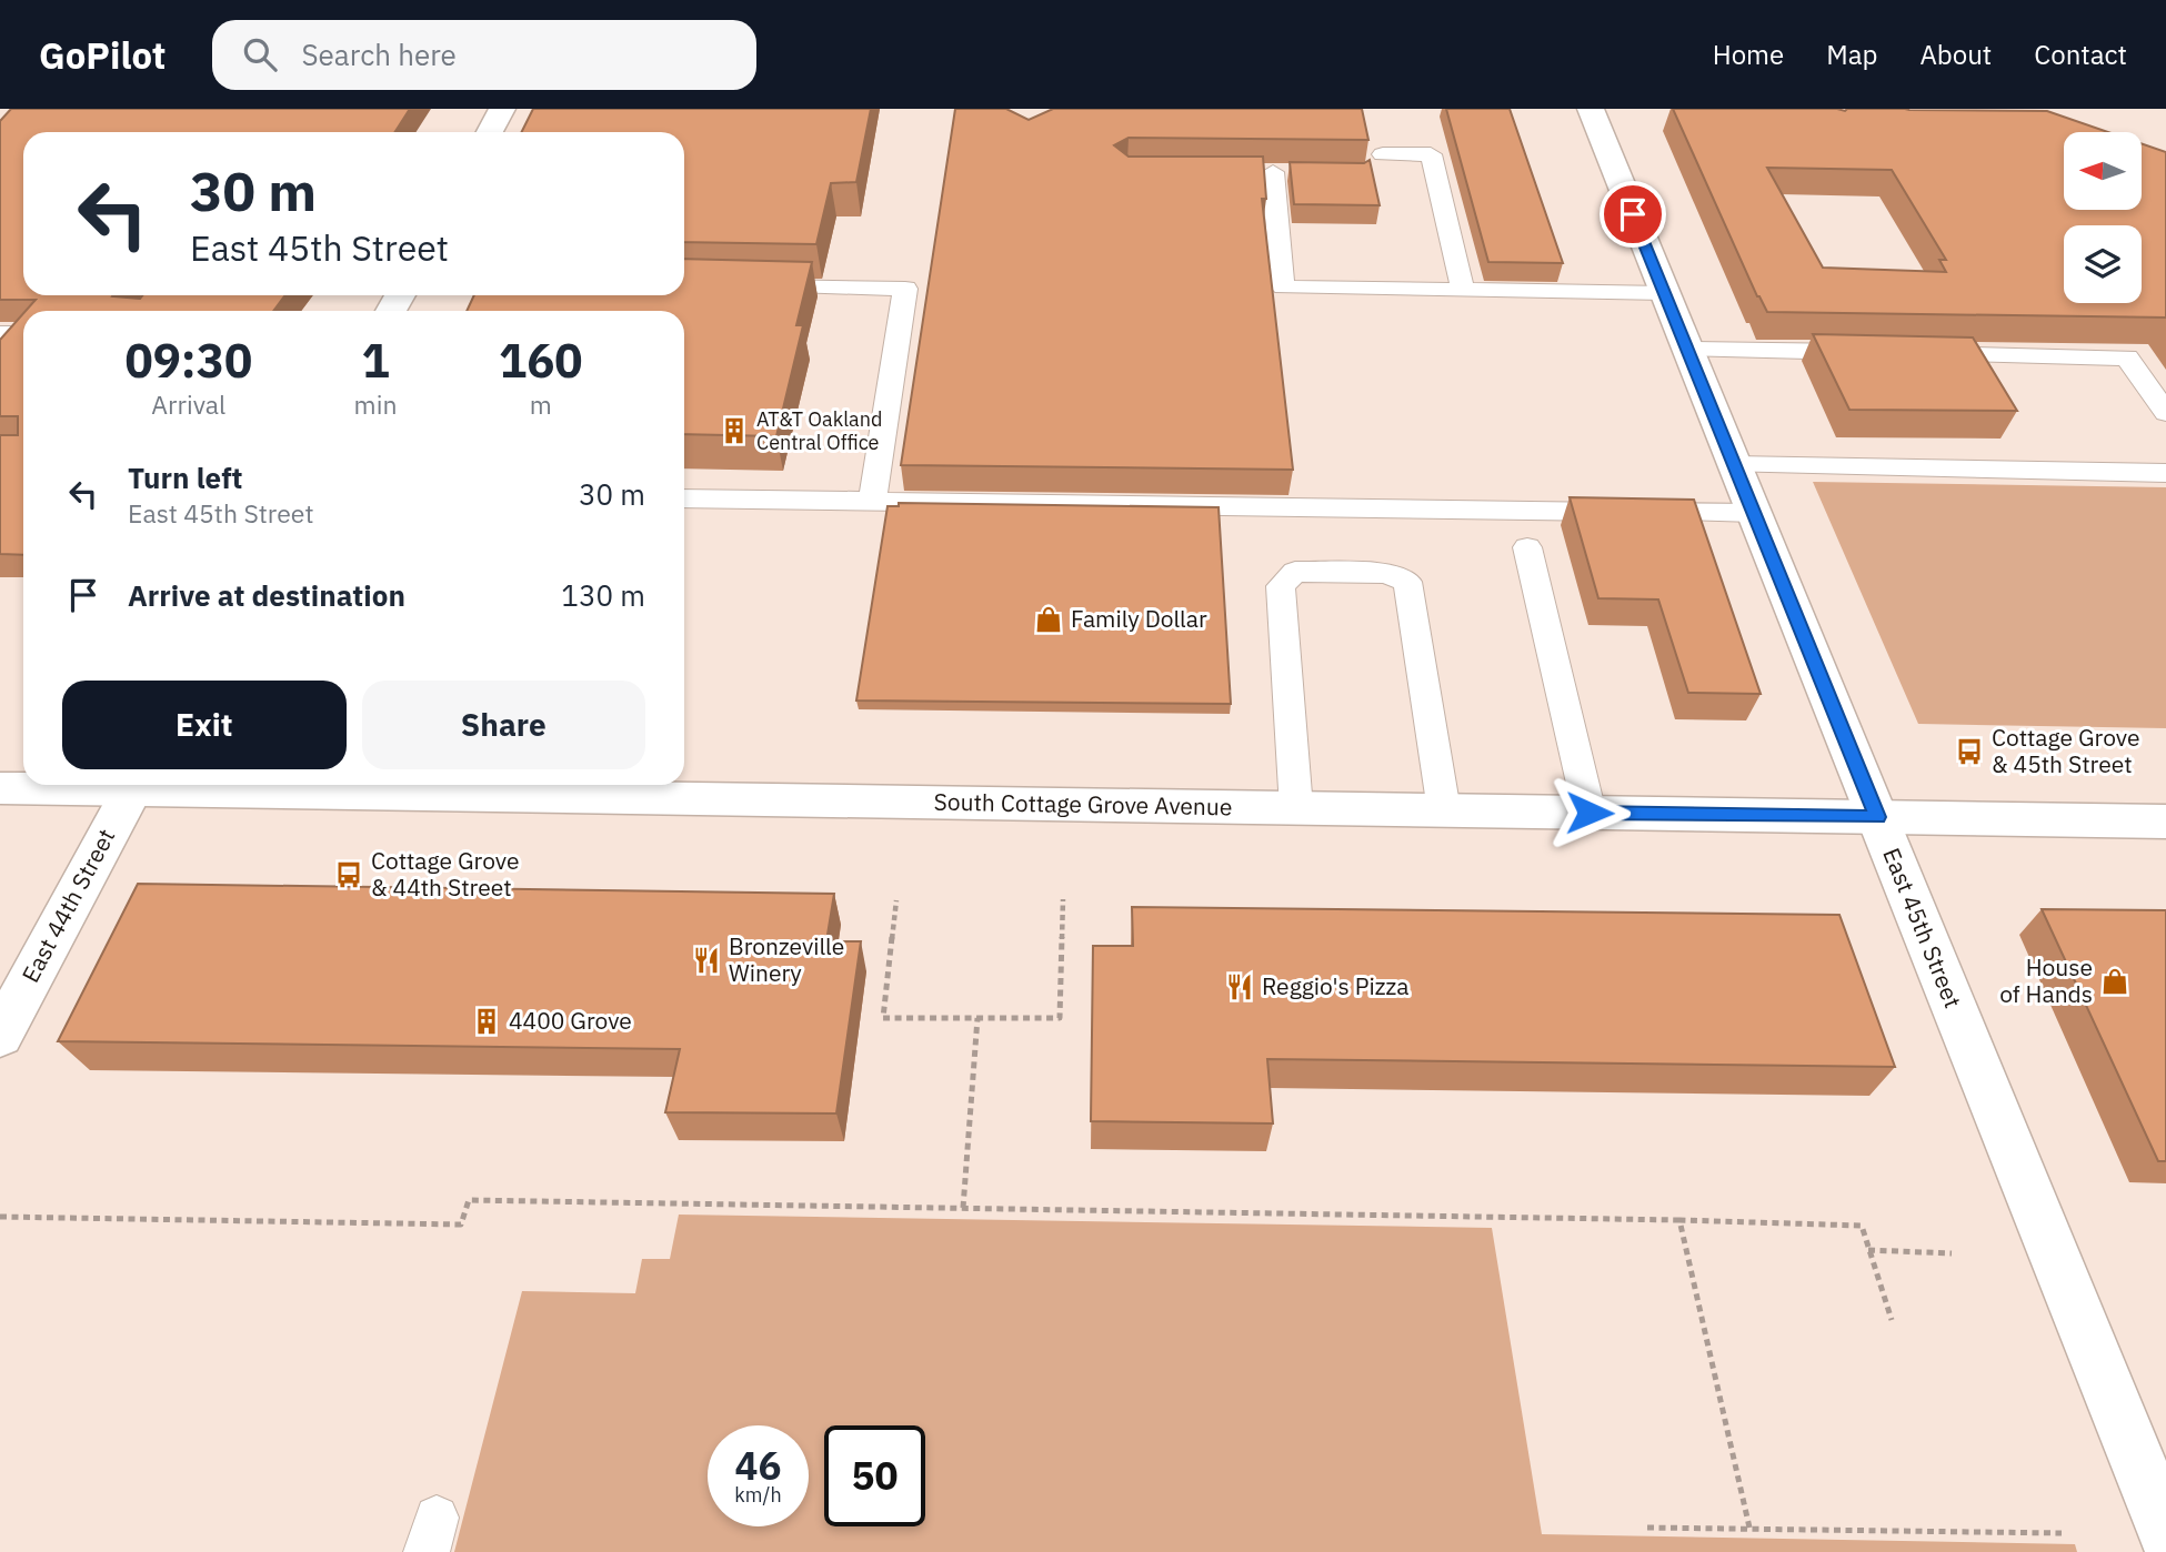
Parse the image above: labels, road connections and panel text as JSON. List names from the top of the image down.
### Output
{
  "streets": {
    "street": ["South Cottage Grove Avenue", "East 44th Street", "East 45th Street"]
  },
  "crossings": [
    ["South Cottage Grove Avenue", "East 45th Street"]
  ],
  "places": {
    "building": ["AT&T Oakland Central Office", "4400 Grove"],
    "shop": ["Family Dollar", "House of Hands"],
    "bus stop": ["Cottage Grove & 45th Street", "Cottage Grove & 44th Street"],
    "restaurant": ["Bronzeville Winery", "Reggio's Pizza"]
  },
  "north": "left",
  "page": {
    "header": "GoPilot",
    "search": "Search here",
    "nav": [
      "Home",
      "Map",
      "About",
      "Contact"
    ],
    "turn": ["30 m", "East 45th Street"],
    "eta": [
      "09:30",
      "Arrival",
      "1",
      "min",
      "160",
      "m"
    ],
    "list": [
      {
        "name": "Turn left",
        "note": "East 45th Street",
        "value": "30 m"
      },
      {
        "name": "Arrive at destination",
        "value": "130 m"
      }
    ],
    "buttons": ["Exit", "Share"],
    "speed": "46 km/h",
    "limit": "50"
  }
}
